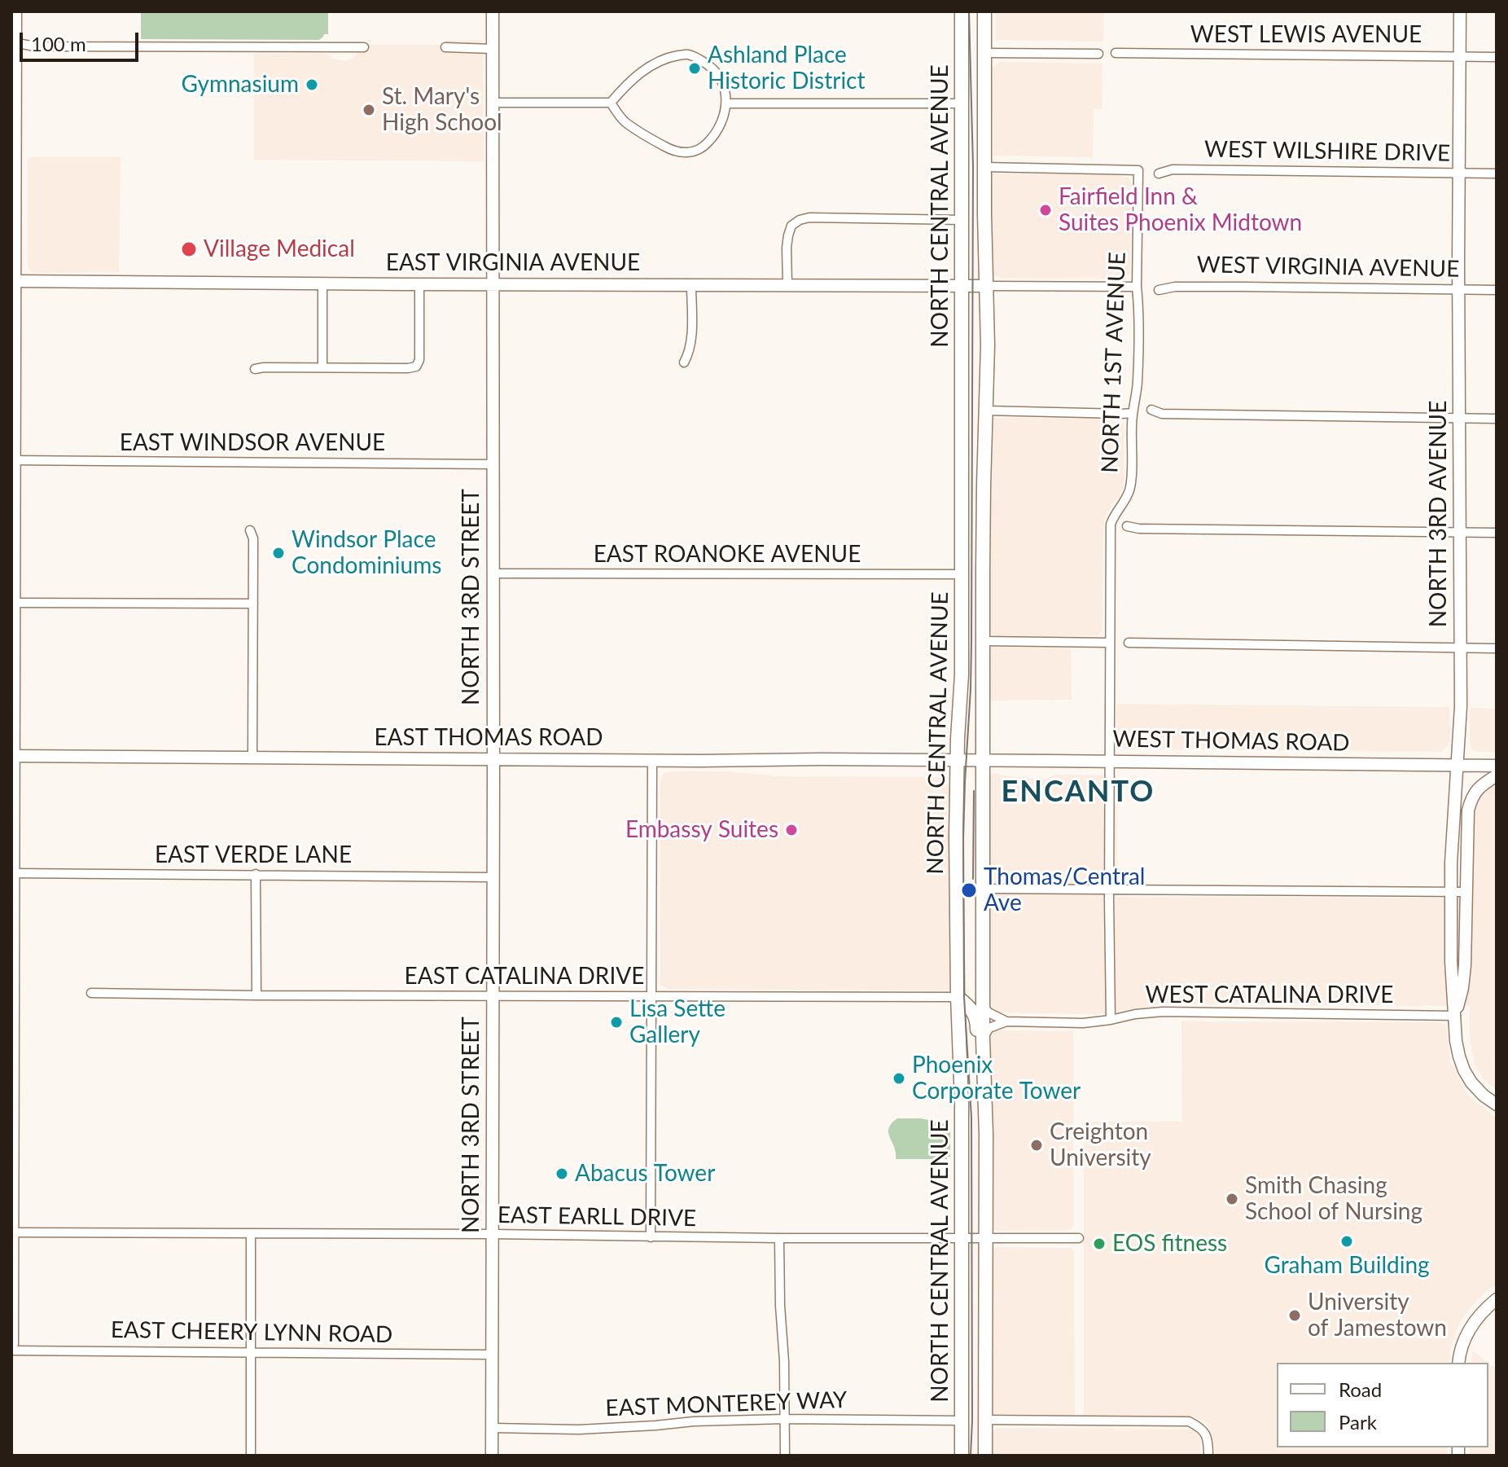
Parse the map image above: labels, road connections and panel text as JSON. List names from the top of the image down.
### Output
{
  "streets": {
    "main road": ["NORTH CENTRAL AVENUE"],
    "street": [
      "WEST LEWIS AVENUE",
      "WEST WILSHIRE DRIVE",
      "EAST VIRGINIA AVENUE",
      "WEST VIRGINIA AVENUE",
      "NORTH 1ST AVENUE",
      "EAST WINDSOR AVENUE",
      "NORTH 3RD AVENUE",
      "EAST ROANOKE AVENUE",
      "NORTH 3RD STREET",
      "EAST THOMAS ROAD",
      "WEST THOMAS ROAD",
      "EAST VERDE LANE",
      "EAST CATALINA DRIVE",
      "WEST CATALINA DRIVE",
      "EAST EARLL DRIVE",
      "EAST CHEERY LYNN ROAD",
      "EAST MONTEREY WAY"
    ]
  },
  "crossings": [
    ["WEST LEWIS AVENUE", "NORTH 3RD AVENUE"],
    ["WEST WILSHIRE DRIVE", "NORTH 3RD AVENUE"],
    ["NORTH CENTRAL AVENUE", "EAST VIRGINIA AVENUE"],
    ["NORTH CENTRAL AVENUE", "NORTH 1ST AVENUE"],
    ["NORTH CENTRAL AVENUE", "EAST ROANOKE AVENUE"],
    ["NORTH CENTRAL AVENUE", "EAST THOMAS ROAD"],
    ["NORTH CENTRAL AVENUE", "WEST THOMAS ROAD"],
    ["NORTH CENTRAL AVENUE", "EAST CATALINA DRIVE"],
    ["NORTH CENTRAL AVENUE", "EAST EARLL DRIVE"],
    ["NORTH CENTRAL AVENUE", "EAST MONTEREY WAY"],
    ["EAST VIRGINIA AVENUE", "NORTH 3RD STREET"],
    ["WEST VIRGINIA AVENUE", "NORTH 3RD AVENUE"],
    ["NORTH 1ST AVENUE", "WEST THOMAS ROAD"],
    ["NORTH 1ST AVENUE", "WEST CATALINA DRIVE"],
    ["EAST WINDSOR AVENUE", "NORTH 3RD STREET"],
    ["NORTH 3RD AVENUE", "WEST THOMAS ROAD"],
    ["NORTH 3RD AVENUE", "WEST CATALINA DRIVE"],
    ["EAST ROANOKE AVENUE", "NORTH 3RD STREET"],
    ["NORTH 3RD STREET", "EAST THOMAS ROAD"],
    ["NORTH 3RD STREET", "EAST VERDE LANE"],
    ["NORTH 3RD STREET", "EAST CATALINA DRIVE"],
    ["NORTH 3RD STREET", "EAST EARLL DRIVE"],
    ["NORTH 3RD STREET", "EAST CHEERY LYNN ROAD"],
    ["NORTH 3RD STREET", "EAST MONTEREY WAY"],
    ["EAST THOMAS ROAD", "WEST THOMAS ROAD"]
  ],
  "districts": ["ENCANTO"],
  "places": [
    "Ashland Place Historic District",
    "Gymnasium",
    "St. Mary's High School",
    "Fairfield Inn & Suites Phoenix Midtown",
    "Village Medical",
    "Windsor Place Condominiums",
    "Embassy Suites",
    "Thomas/Central Ave",
    "Lisa Sette Gallery",
    "Phoenix Corporate Tower",
    "Creighton University",
    "Abacus Tower",
    "Smith Chasing School of Nursing",
    "Graham Building",
    "EOS fitness",
    "University of Jamestown"
  ],
  "legend": ["Road", "Park"],
  "scale_bar": "100 m"
}
